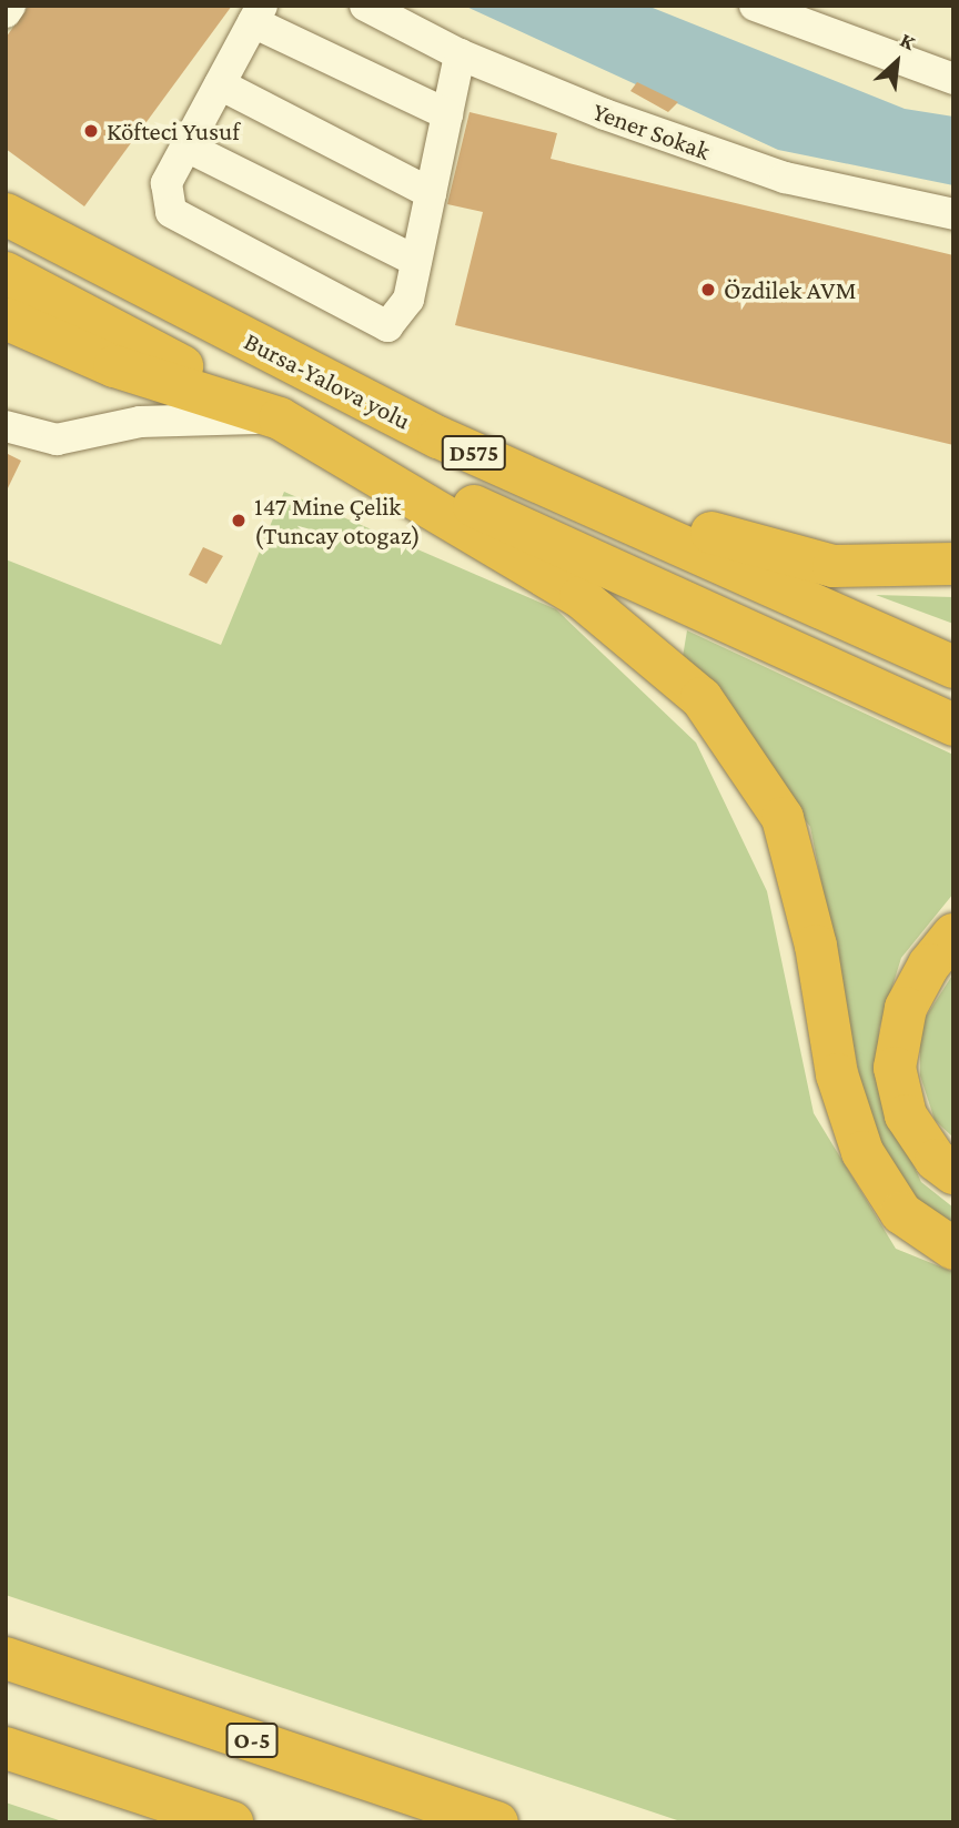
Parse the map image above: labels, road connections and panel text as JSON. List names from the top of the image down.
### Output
{
  "streets": {
    "highway": ["Bursa-Yalova yolu", "D575", "O-5"],
    "street": ["Yener Sokak"]
  },
  "places": ["Köfteci Yusuf", "Özdilek AVM", "147 Mine Çelik (Tuncay otogaz)"],
  "north": "top right"
}
